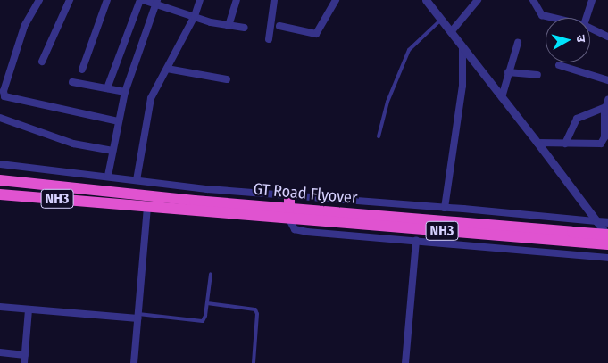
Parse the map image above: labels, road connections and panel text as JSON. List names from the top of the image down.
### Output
{
  "streets": {
    "highway": ["GT Road Flyover", "NH3"]
  },
  "north": "right"
}
